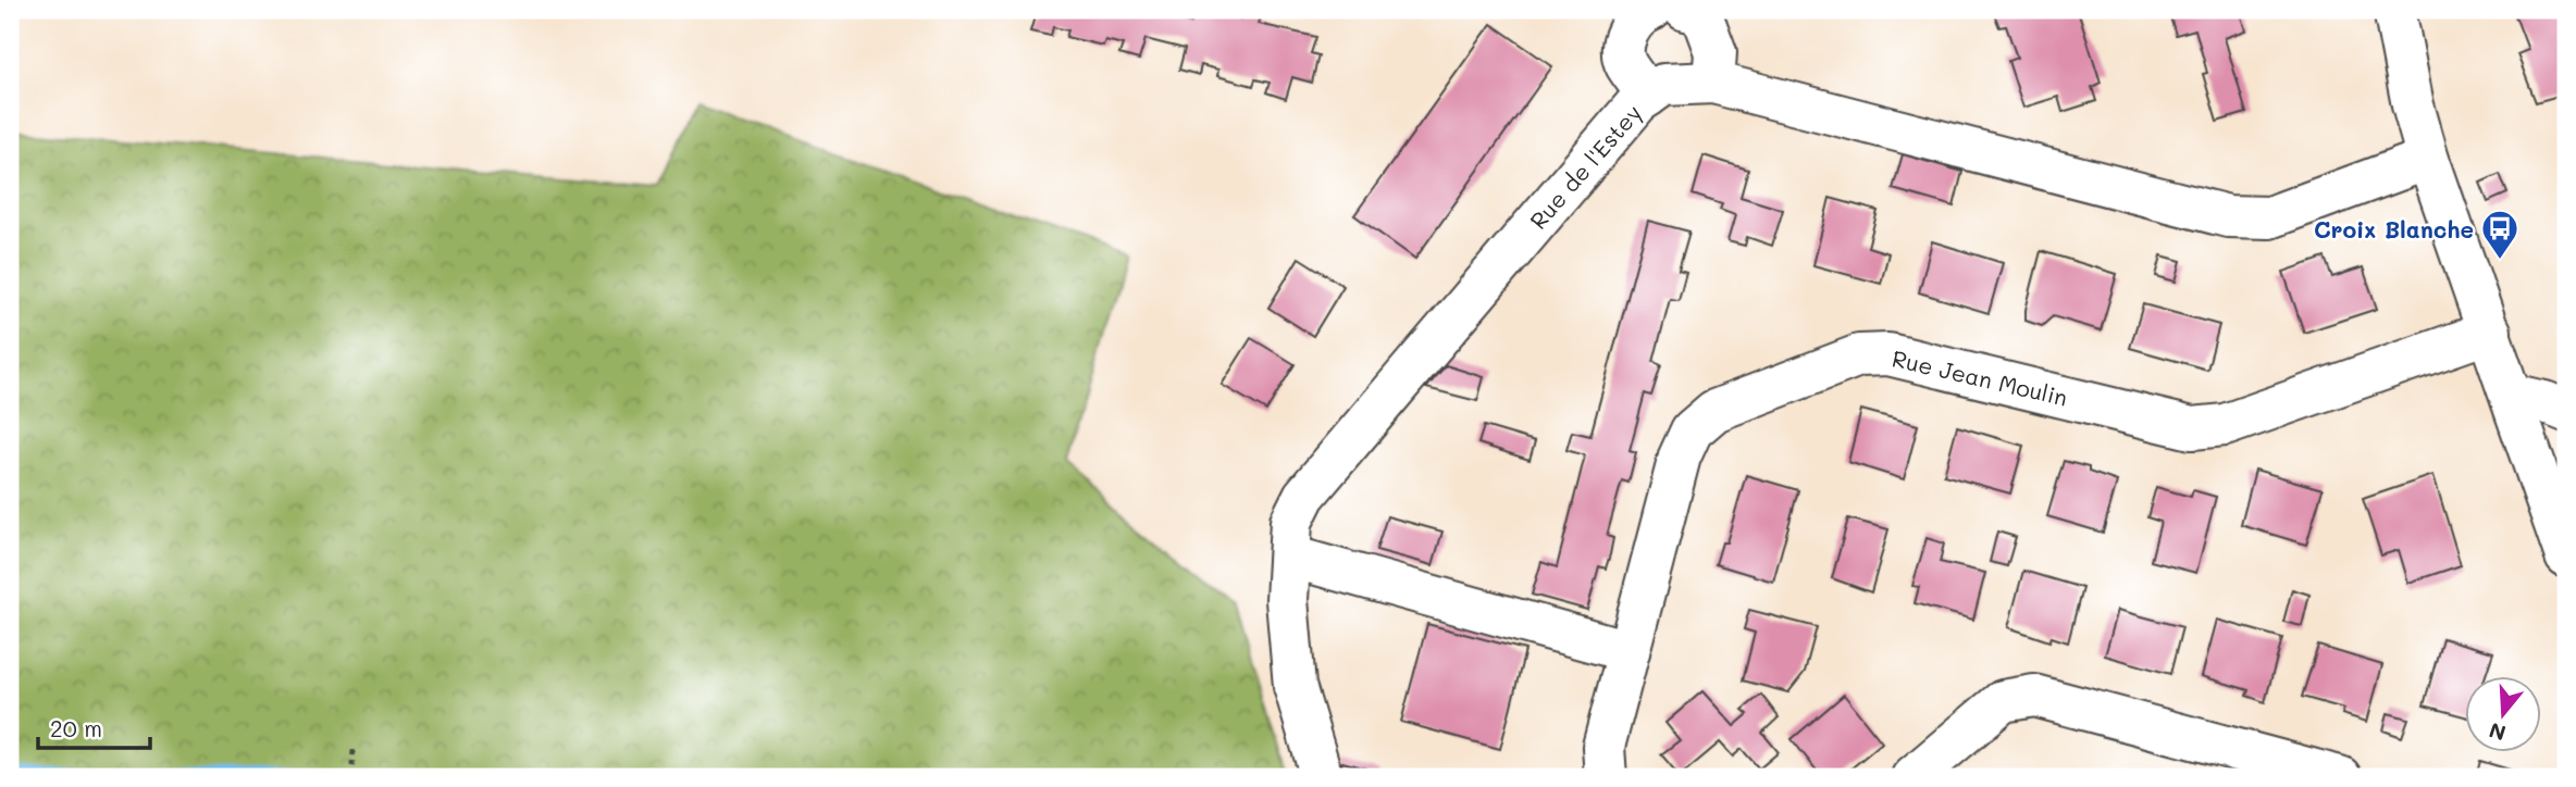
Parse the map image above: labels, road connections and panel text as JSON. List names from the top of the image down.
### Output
{
  "streets": {
    "street": ["Rue de l'Estey", "Rue Jean Moulin"]
  },
  "places": {
    "bus stop": ["Croix Blanche"]
  },
  "scale_bar": "20 m",
  "north": "bottom"
}
